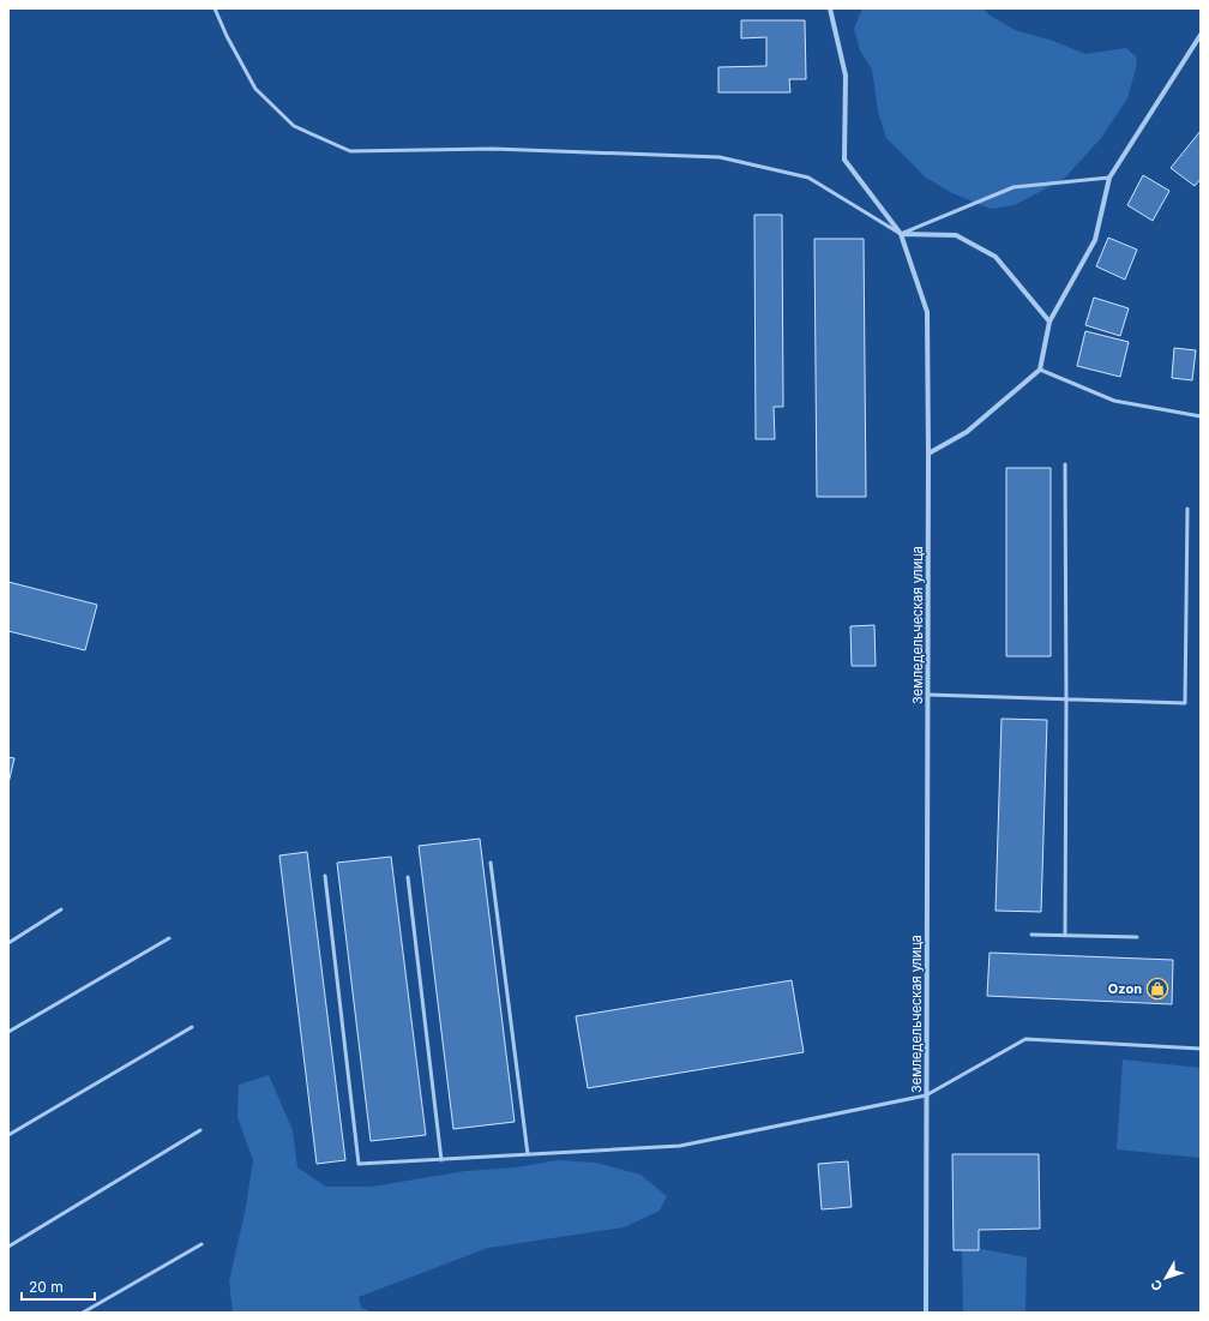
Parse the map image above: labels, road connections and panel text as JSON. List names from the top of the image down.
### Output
{
  "streets": {
    "street": ["Земледельческая улица"]
  },
  "places": {
    "shop": ["Ozon"]
  },
  "scale_bar": "20 m",
  "north": "bottom left"
}
